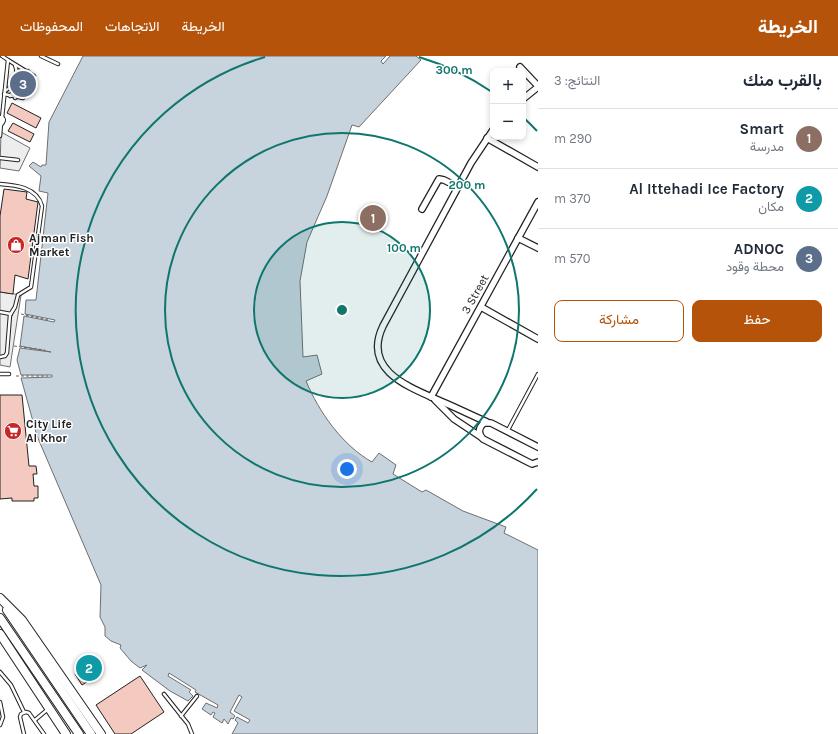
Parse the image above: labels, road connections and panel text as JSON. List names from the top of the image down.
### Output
{
  "streets": {
    "street": ["3 Street"]
  },
  "places": {
    "shop": ["Ajman Fish Market"],
    "supermarket": ["City Life Al Khor"]
  },
  "page": {
    "header": "الخريطة",
    "nav": ["الخريطة", "الاتجاهات", "المحفوظات"],
    "heading": ["بالقرب منك", "النتائج: 3"],
    "map_buttons": ["+", "−"],
    "pins": ["3", "1", "2"],
    "list": [
      {
        "mark": "1",
        "name": "Smart",
        "note": "مدرسة",
        "value": "290 m"
      },
      {
        "mark": "2",
        "name": "Al Ittehadi Ice Factory",
        "note": "مكان",
        "value": "370 m"
      },
      {
        "mark": "3",
        "name": "ADNOC",
        "note": "محطة وقود",
        "value": "570 m"
      }
    ],
    "buttons": ["حفظ", "مشاركة"]
  },
  "rings": ["300 m", "200 m", "100 m"]
}
